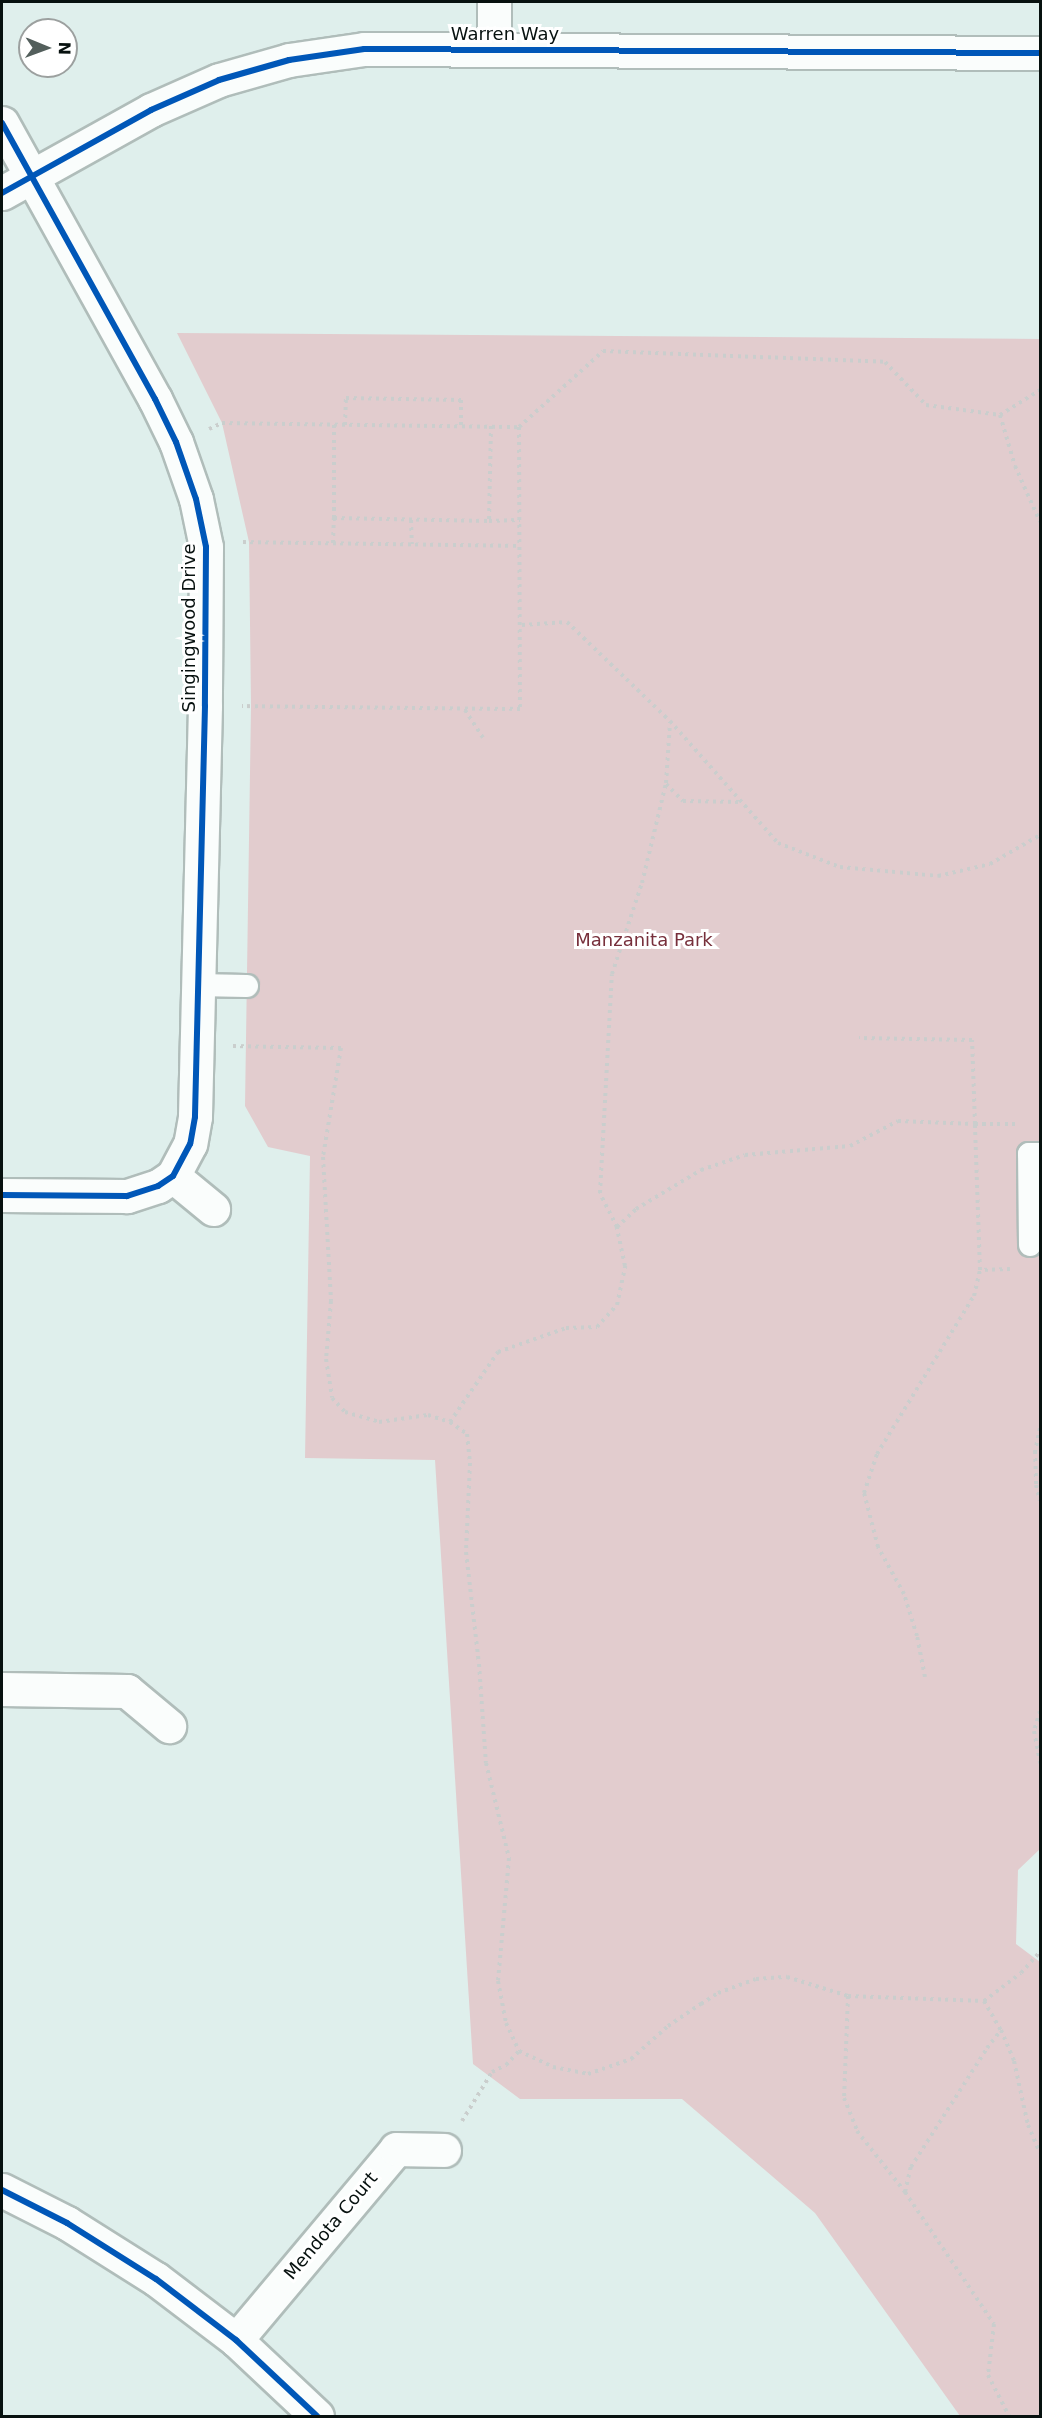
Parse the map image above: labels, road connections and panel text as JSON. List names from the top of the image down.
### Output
{
  "streets": {
    "street": ["Warren Way", "Singingwood Drive", "Mendota Court"]
  },
  "crossings": [
    ["Warren Way", "Singingwood Drive"]
  ],
  "parks": ["Manzanita Park"],
  "north": "right"
}
